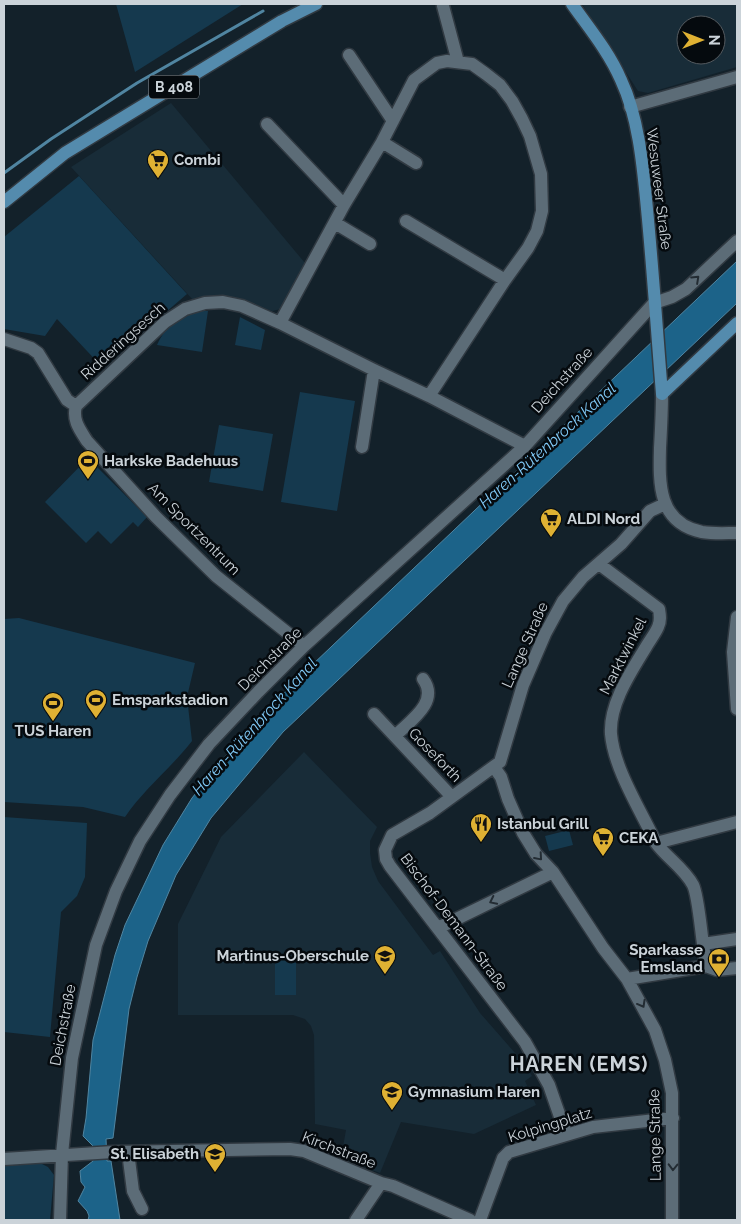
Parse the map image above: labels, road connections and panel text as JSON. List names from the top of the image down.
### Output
{
  "streets": {
    "main road": ["B 408", "Wesuweer Straße"],
    "street": [
      "Ridderingsesch",
      "Deichstraße",
      "Am Sportzentrum",
      "Lange Straße",
      "Marktwinkel",
      "Goseforth",
      "Bischof-Demann-Straße",
      "Kolpingplatz",
      "Kirchstraße"
    ]
  },
  "crossings": [
    ["Wesuweer Straße", "Deichstraße"],
    ["Ridderingsesch", "Deichstraße"],
    ["Ridderingsesch", "Am Sportzentrum"],
    ["Deichstraße", "Am Sportzentrum"],
    ["Deichstraße", "Kirchstraße"],
    ["Lange Straße", "Marktwinkel"],
    ["Lange Straße", "Bischof-Demann-Straße"],
    ["Lange Straße", "Kolpingplatz"],
    ["Goseforth", "Bischof-Demann-Straße"],
    ["Bischof-Demann-Straße", "Kolpingplatz"]
  ],
  "one_way": ["Lange Straße"],
  "districts": ["HAREN (EMS)"],
  "water": ["Haren-Rütenbrock Kanal"],
  "places": {
    "supermarket": ["Combi", "ALDI Nord", "CEKA"],
    "sports": ["Harkske Badehuus", "Emsparkstadion", "TUS Haren"],
    "restaurant": ["Istanbul Grill"],
    "school or university": ["Martinus-Oberschule", "Gymnasium Haren", "St. Elisabeth"],
    "bank": ["Sparkasse Emsland"]
  },
  "north": "right"
}
